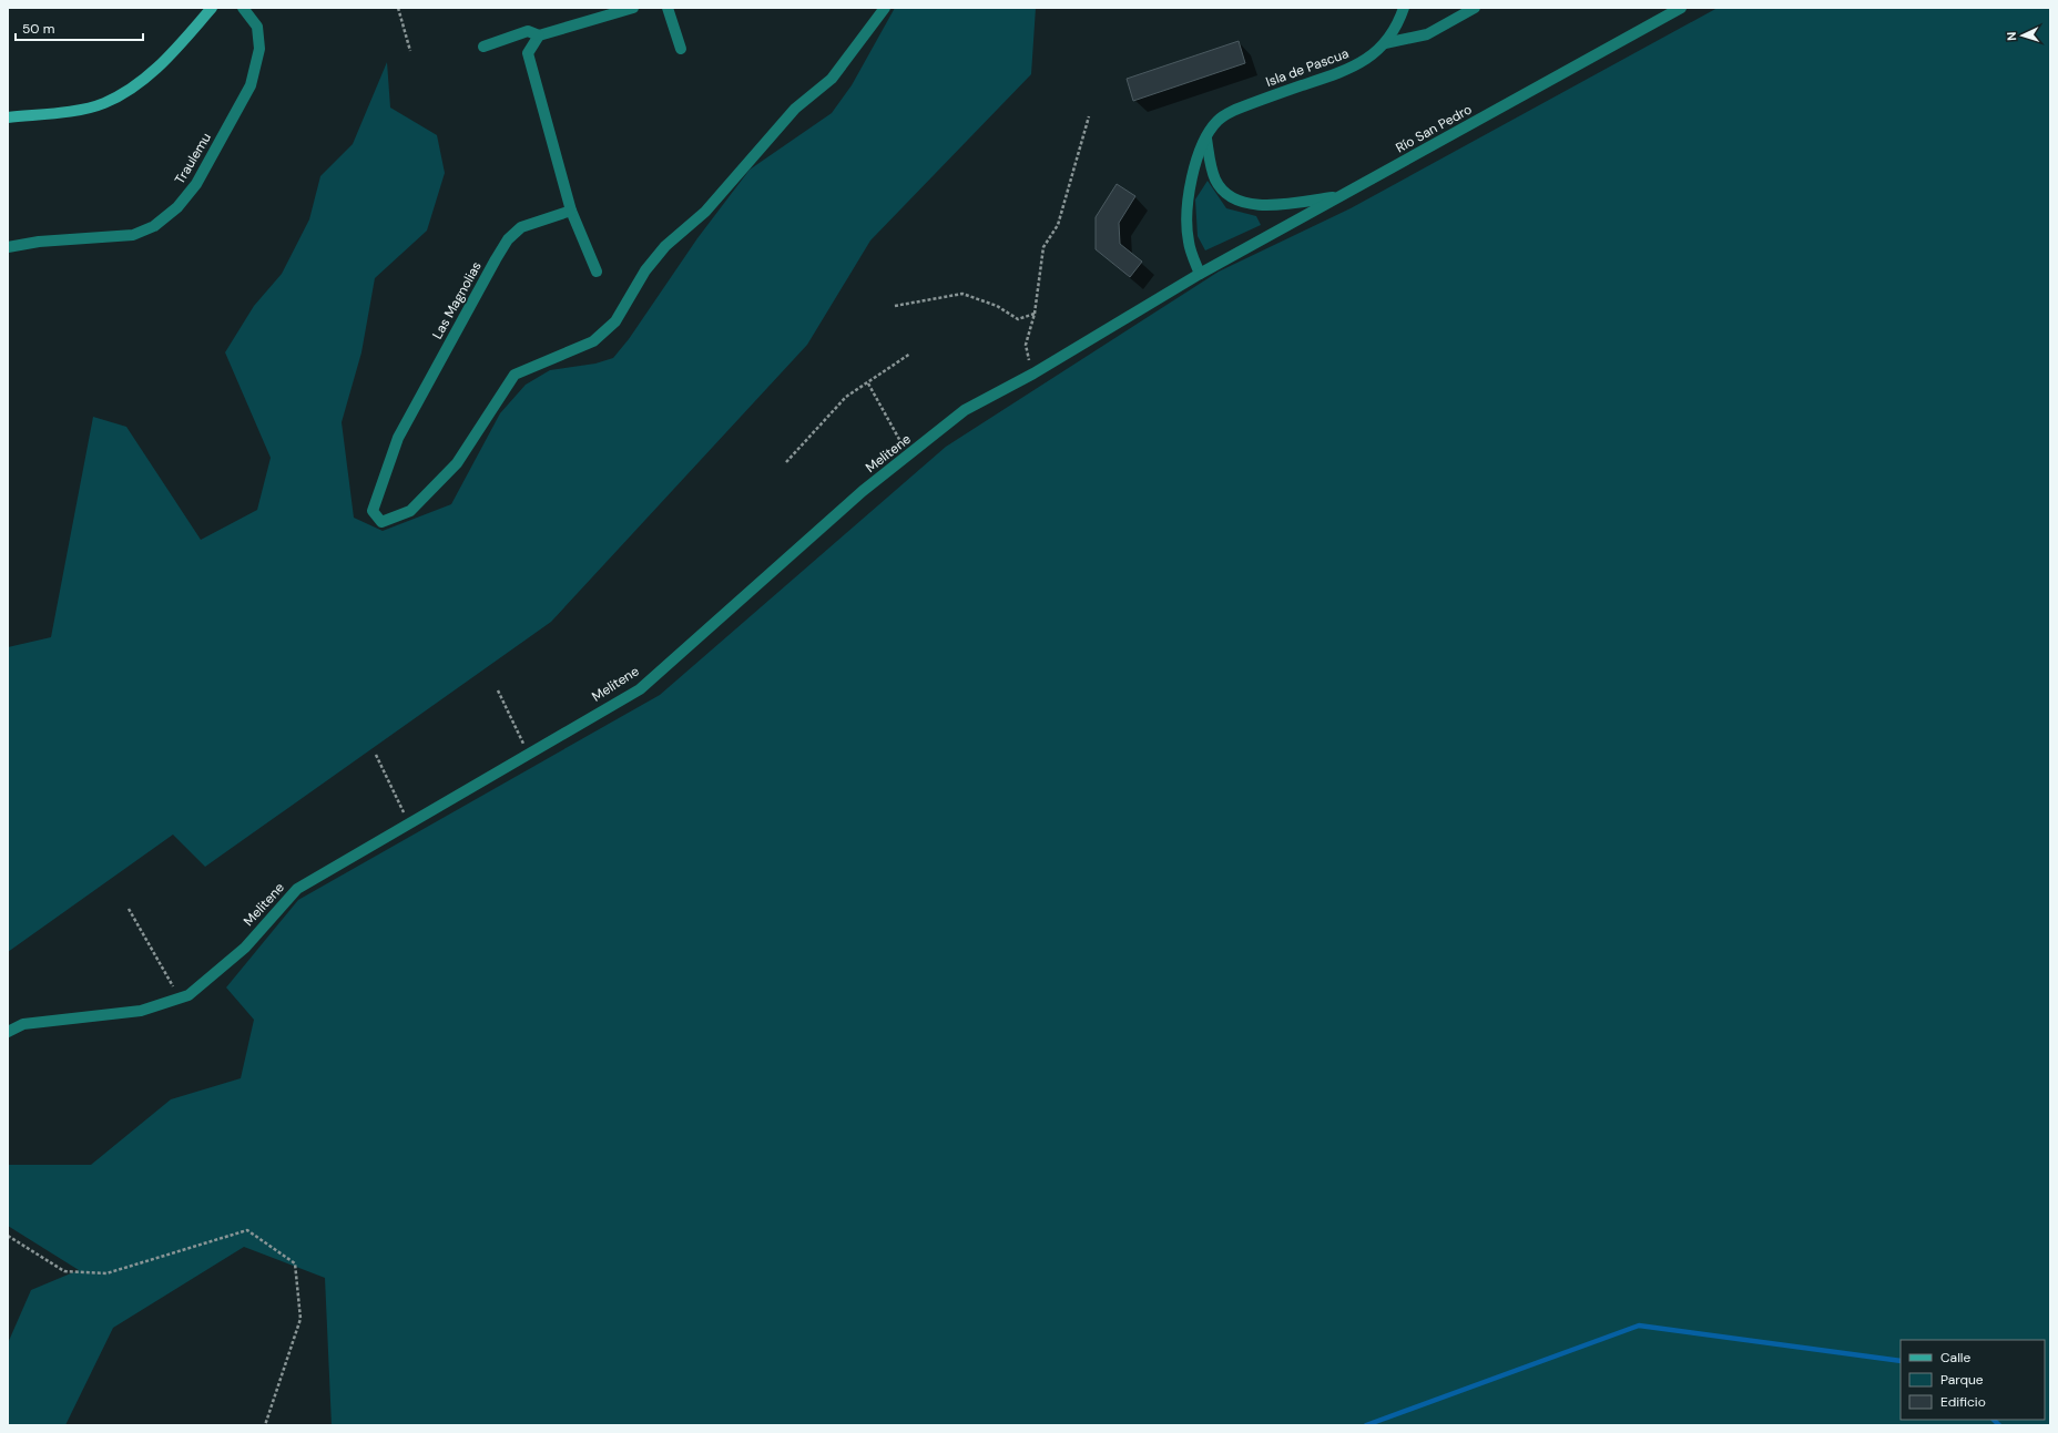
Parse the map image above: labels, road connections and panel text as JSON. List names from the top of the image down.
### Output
{
  "streets": {
    "street": [
      "Isla de Pascua",
      "Río San Pedro",
      "Traulemu",
      "Las Magnolias",
      "Melitene"
    ]
  },
  "crossings": [
    ["Isla de Pascua", "Río San Pedro"],
    ["Isla de Pascua", "Melitene"],
    ["Río San Pedro", "Melitene"]
  ],
  "legend": ["Calle", "Parque", "Edificio"],
  "scale_bar": "50 m",
  "north": "left"
}
